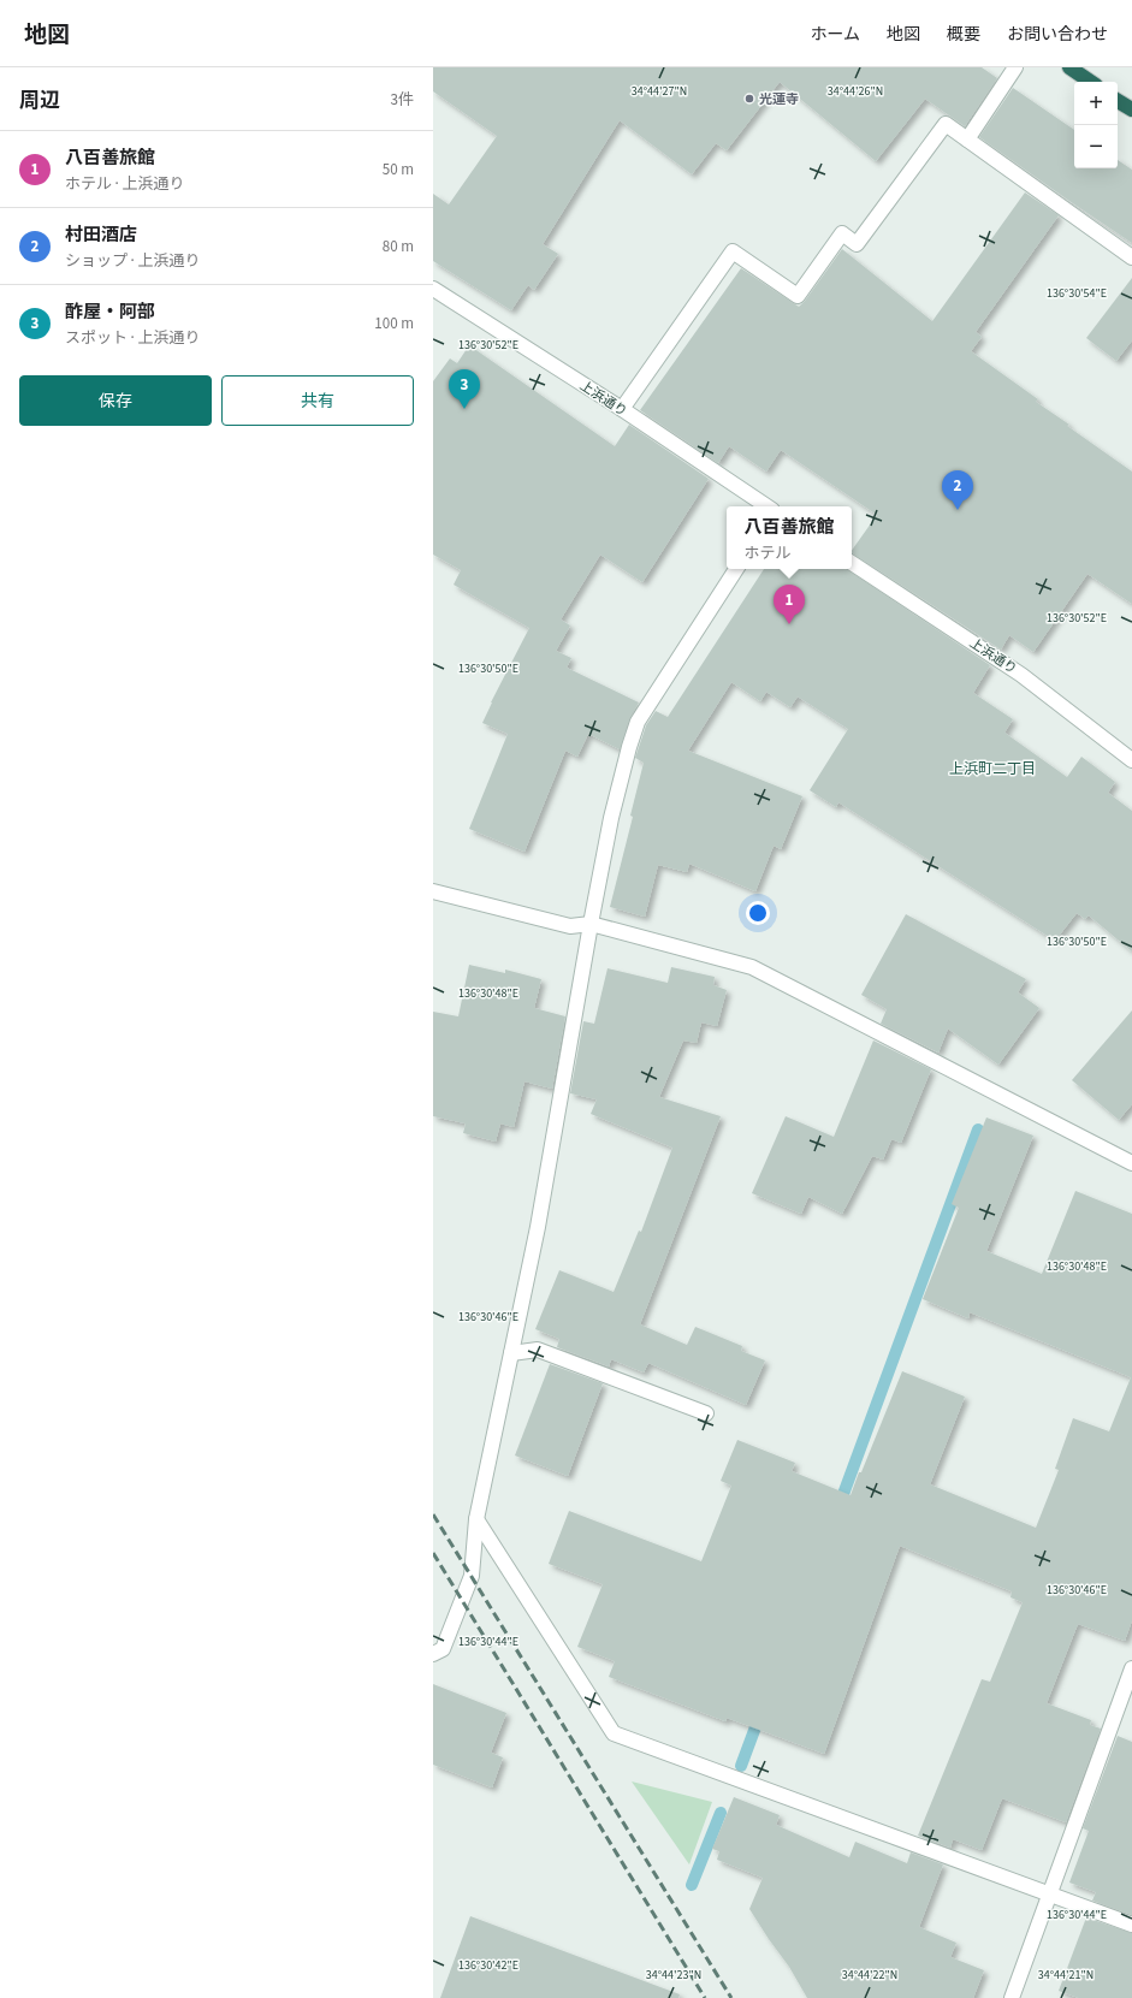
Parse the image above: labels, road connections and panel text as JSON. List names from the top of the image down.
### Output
{
  "streets": {
    "street": ["上浜通り"]
  },
  "districts": ["上浜町二丁目"],
  "places": ["光蓮寺"],
  "page": {
    "header": "地図",
    "nav": [
      "ホーム",
      "地図",
      "概要",
      "お問い合わせ"
    ],
    "heading": ["周辺", "3件"],
    "map_buttons": ["+", "−"],
    "list": [
      {
        "mark": "1",
        "name": "八百善旅館",
        "note": "ホテル · 上浜通り",
        "value": "50 m"
      },
      {
        "mark": "2",
        "name": "村田酒店",
        "note": "ショップ · 上浜通り",
        "value": "80 m"
      },
      {
        "mark": "3",
        "name": "酢屋・阿部",
        "note": "スポット · 上浜通り",
        "value": "100 m"
      }
    ],
    "buttons": ["保存", "共有"],
    "pins": ["3", "2", "1"],
    "popup": ["八百善旅館", "ホテル"]
  },
  "coordinates": [
    "34°44'27\"N",
    "34°44'26\"N",
    "136°30'54\"E",
    "136°30'52\"E",
    "136°30'50\"E",
    "136°30'48\"E",
    "136°30'46\"E",
    "136°30'44\"E",
    "136°30'42\"E",
    "34°44'23\"N",
    "34°44'22\"N",
    "34°44'21\"N"
  ]
}
